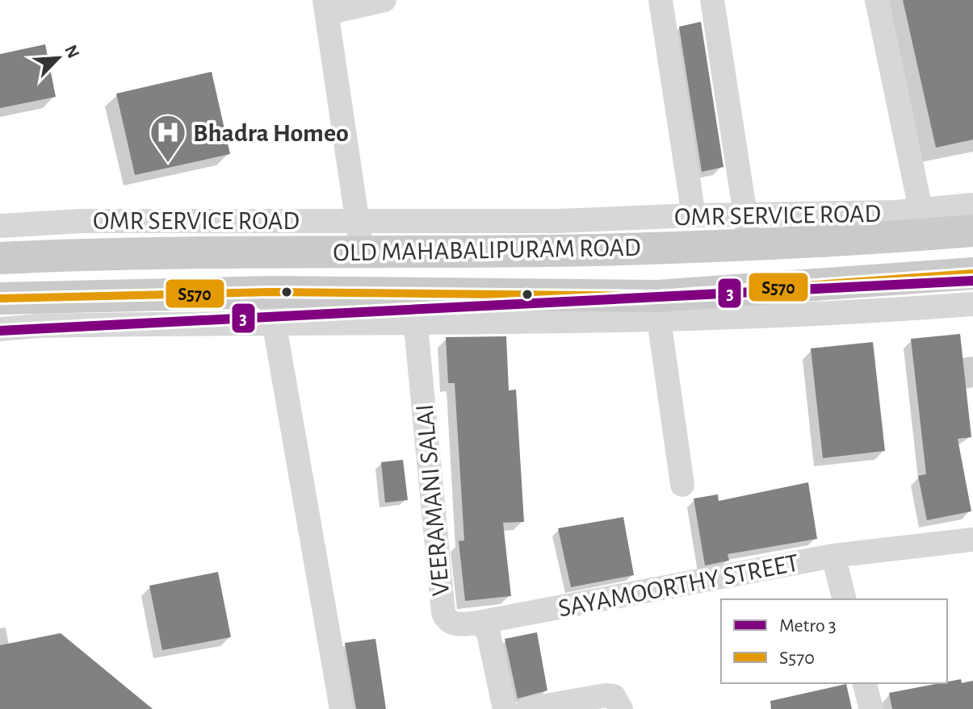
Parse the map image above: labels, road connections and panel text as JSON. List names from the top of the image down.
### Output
{
  "streets": {
    "main road": ["OLD MAHABALIPURAM ROAD"],
    "street": ["OMR SERVICE ROAD", "VEERAMANI SALAI", "SAYAMOORTHY STREET"]
  },
  "crossings": [
    ["OMR SERVICE ROAD", "OLD MAHABALIPURAM ROAD"],
    ["VEERAMANI SALAI", "SAYAMOORTHY STREET"]
  ],
  "places": {
    "hospital": ["Bhadra Homeo"]
  },
  "lines": ["transit line S570", "metro line 3"],
  "legend": ["Metro 3", "S570"],
  "north": "top right"
}
